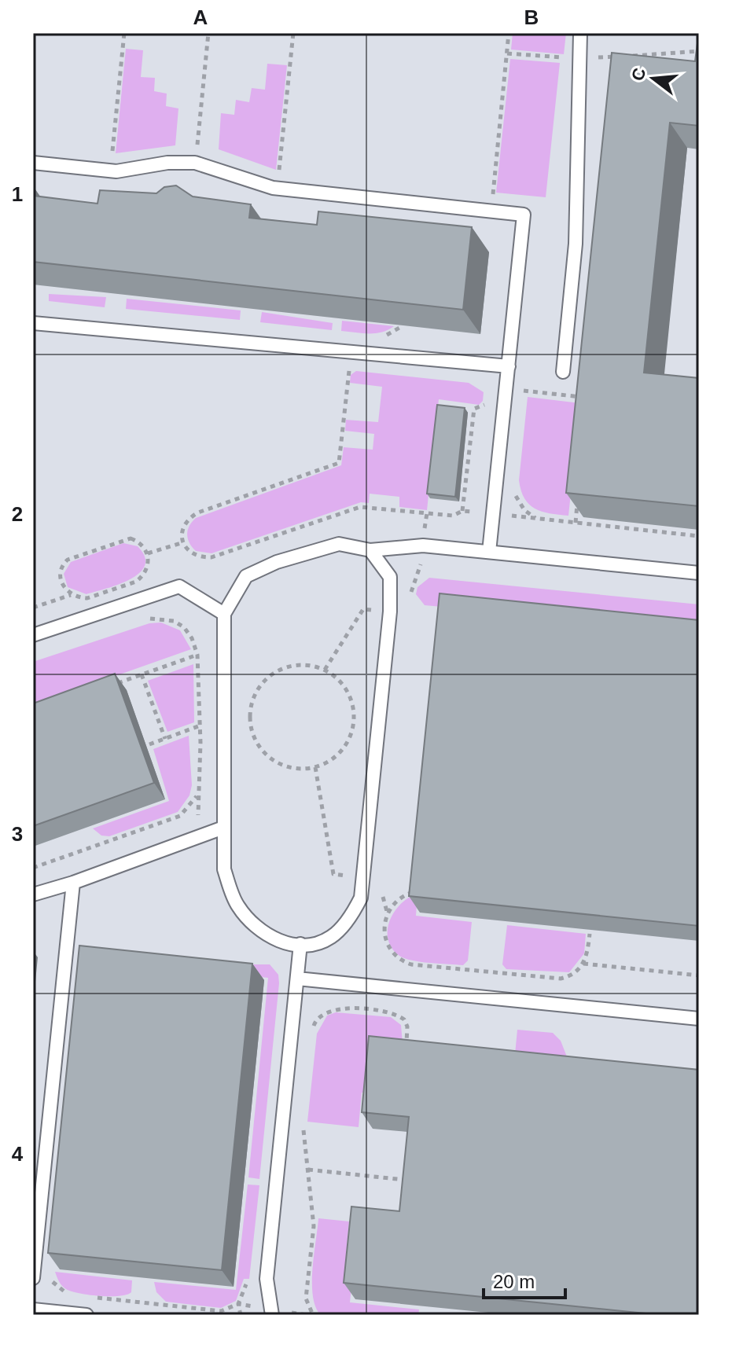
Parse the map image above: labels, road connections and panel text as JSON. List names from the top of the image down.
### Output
{
  "scale_bar": "20 m",
  "north": "left",
  "grid": {
    "columns": ["A", "B"],
    "rows": [
      "1",
      "2",
      "3",
      "4"
    ]
  }
}
